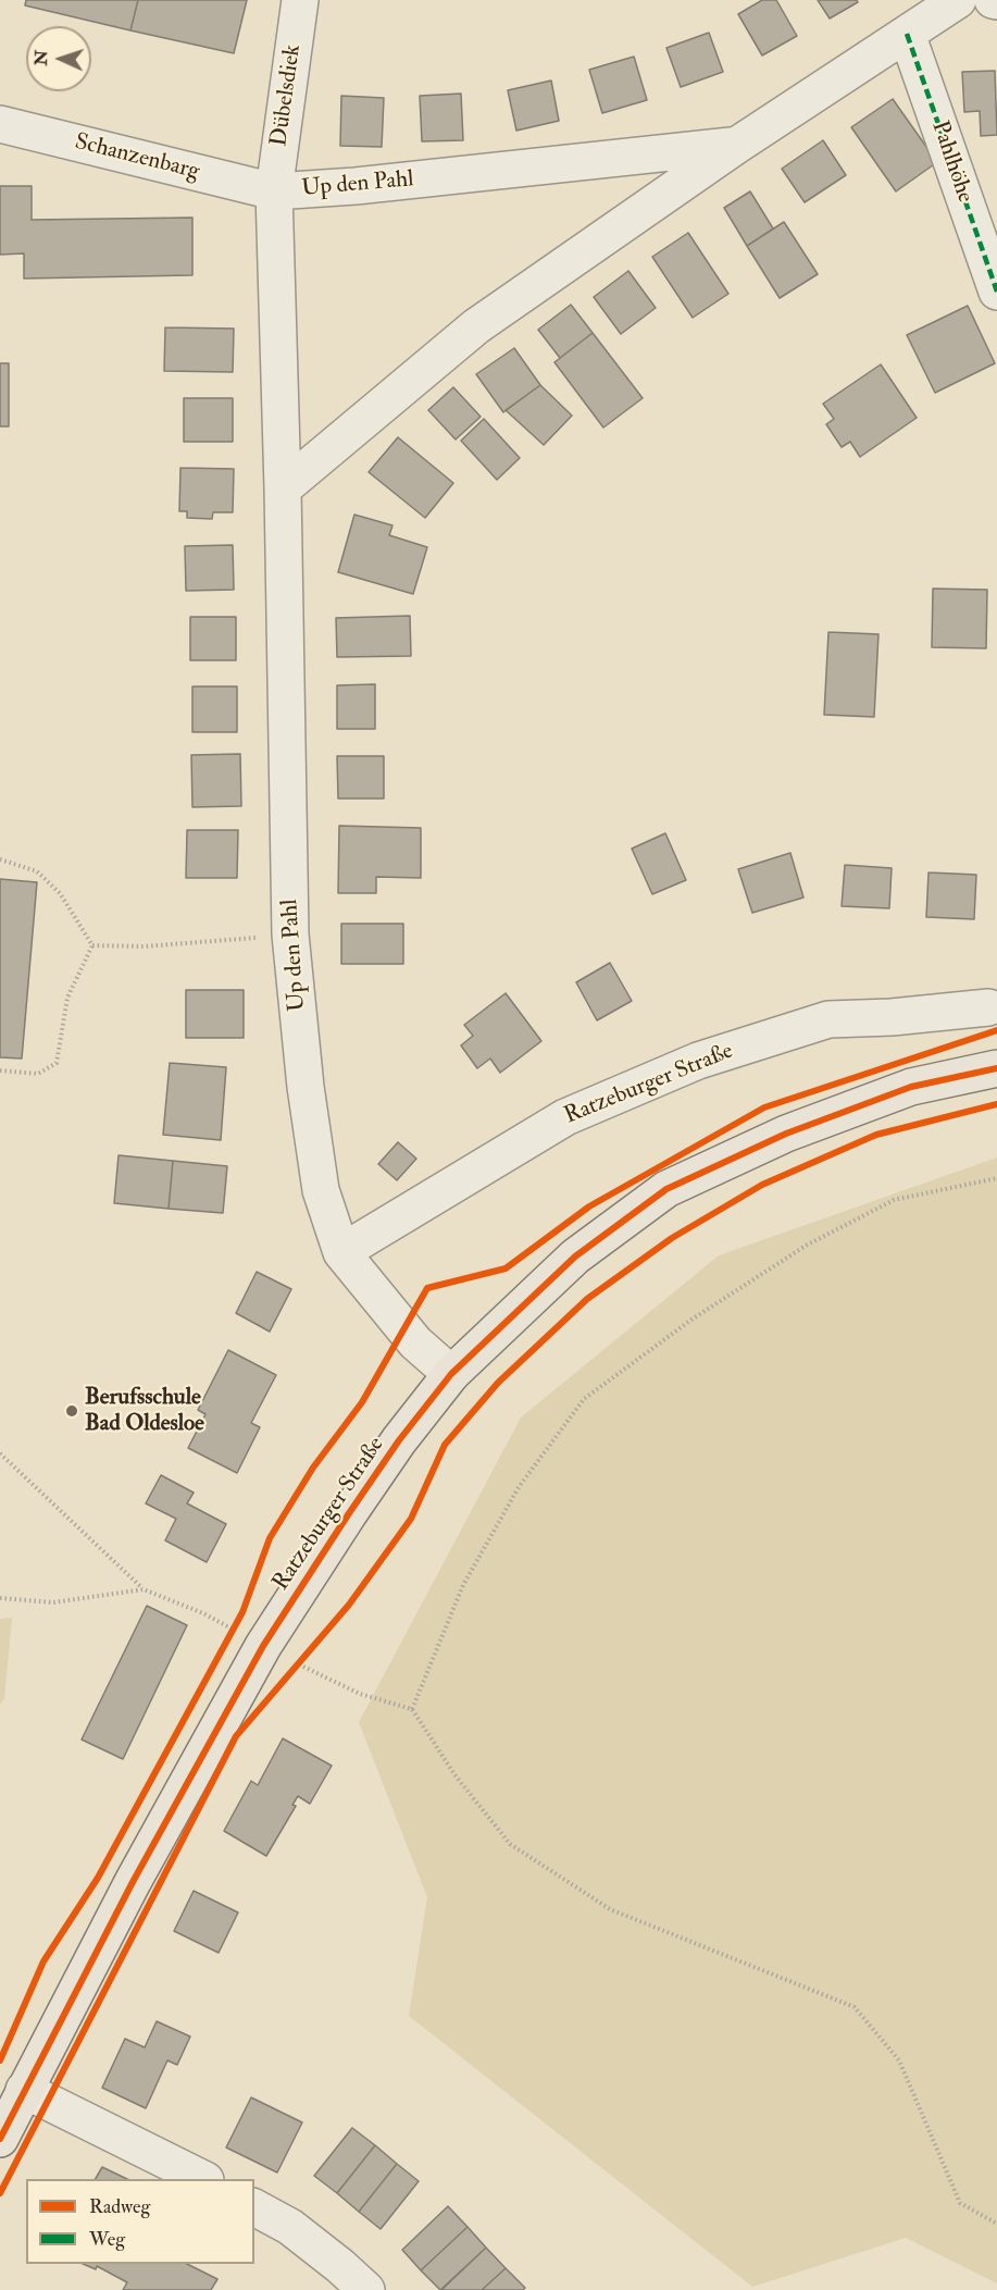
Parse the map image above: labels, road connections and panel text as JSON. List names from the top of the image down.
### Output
{
  "streets": {
    "main road": ["Ratzeburger Straße"],
    "street": [
      "Dübelsdiek",
      "Schanzenbarg",
      "Pahlhöhe",
      "Up den Pahl"
    ]
  },
  "crossings": [
    ["Dübelsdiek", "Schanzenbarg"],
    ["Dübelsdiek", "Up den Pahl"],
    ["Schanzenbarg", "Up den Pahl"],
    ["Pahlhöhe", "Up den Pahl"],
    ["Up den Pahl", "Ratzeburger Straße"]
  ],
  "places": ["Berufsschule Bad Oldesloe"],
  "legend": ["Radweg", "Weg"],
  "north": "left"
}
